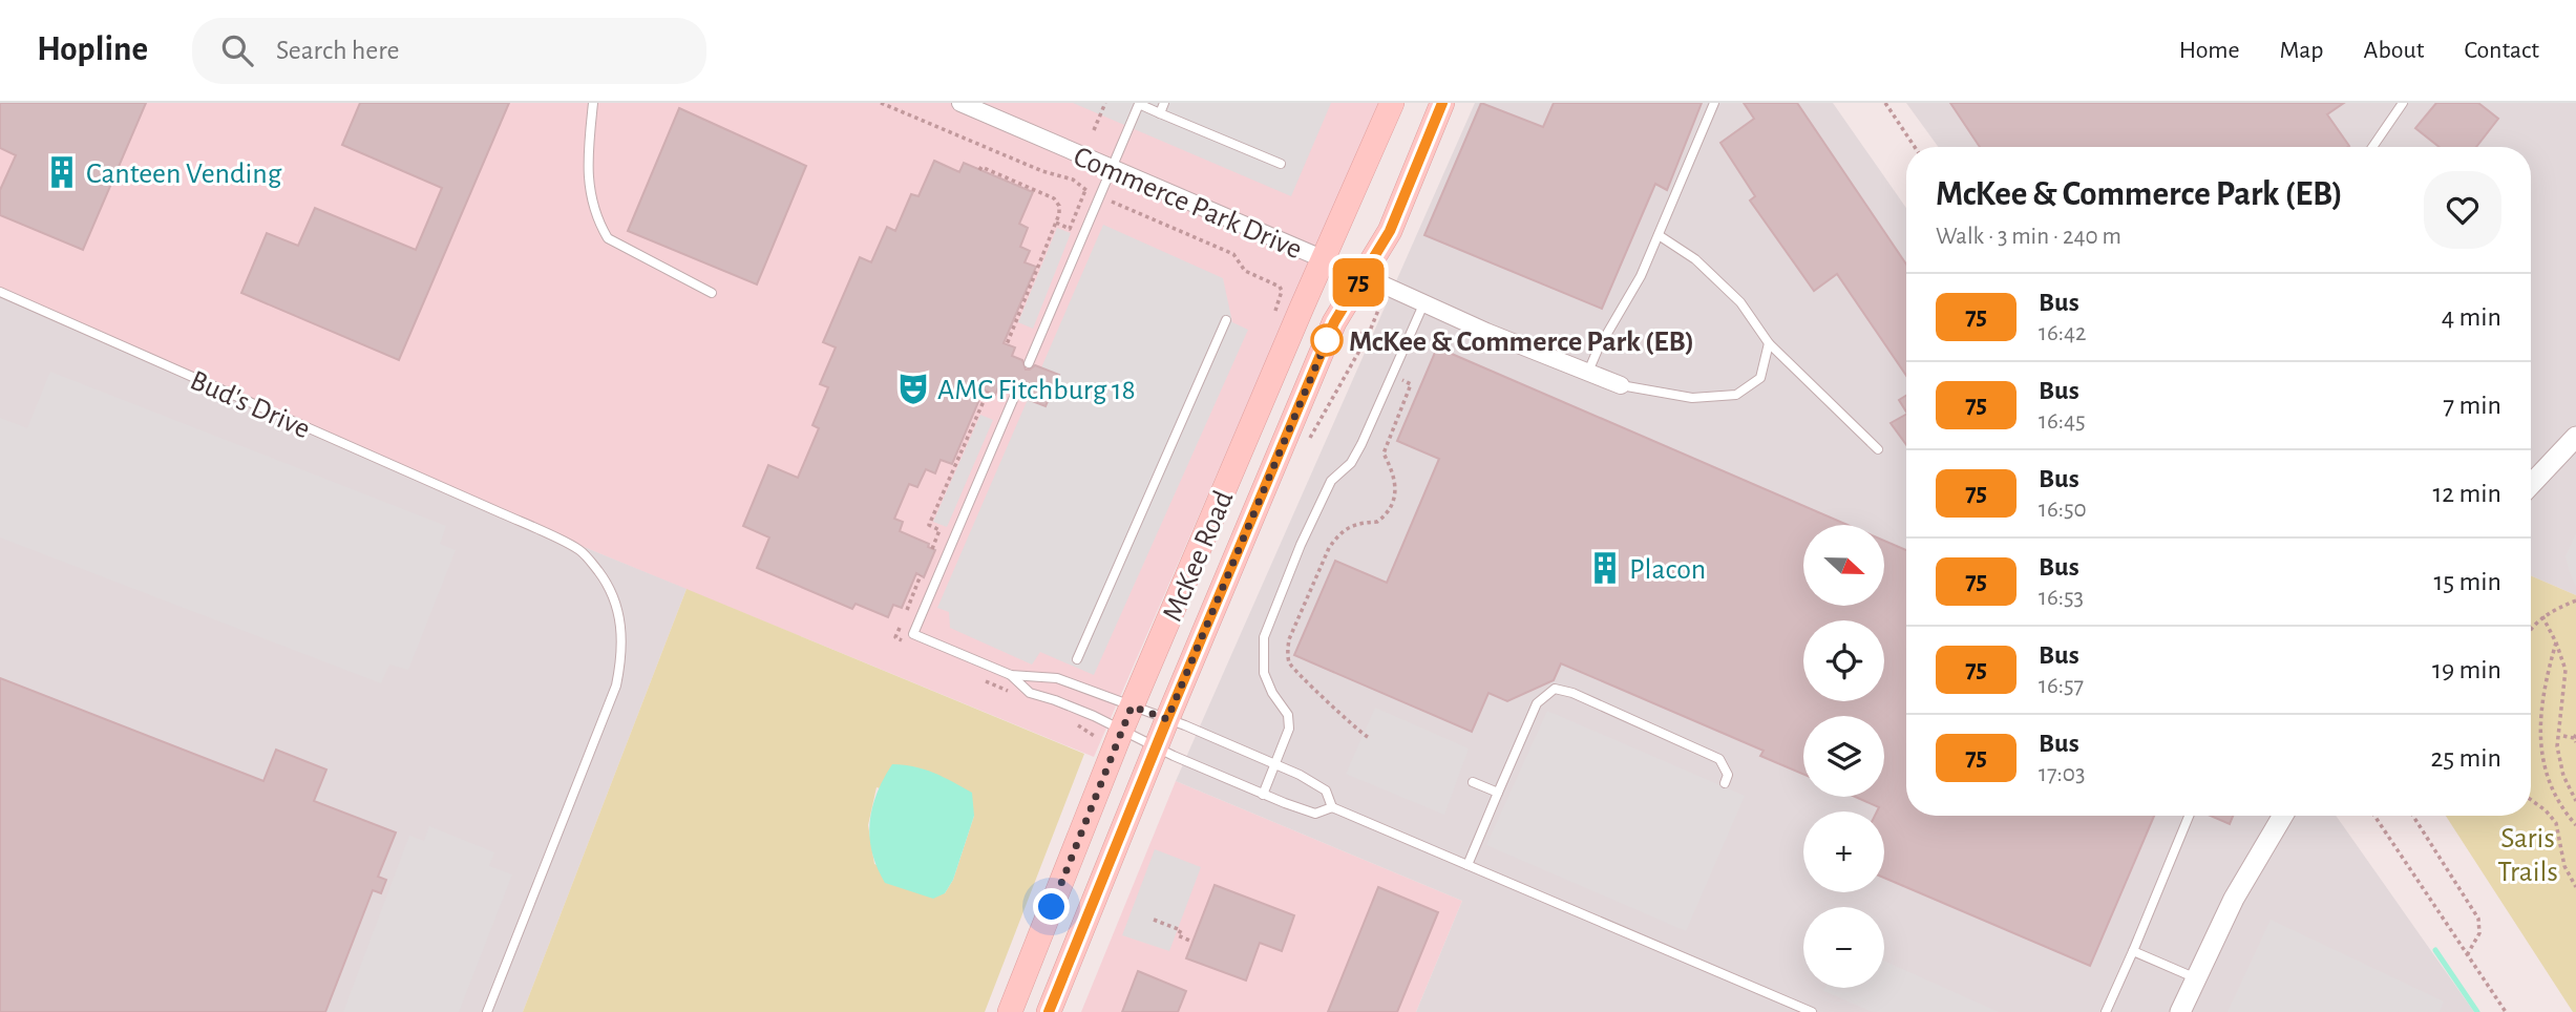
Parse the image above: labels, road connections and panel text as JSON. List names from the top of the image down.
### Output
{
  "streets": {
    "main road": ["McKee Road"],
    "street": ["Commerce Park Drive"],
    "lane": ["Bud's Drive"]
  },
  "crossings": [
    ["Commerce Park Drive", "McKee Road"]
  ],
  "parks": ["Saris Trails"],
  "places": {
    "building": ["Canteen Vending", "Placon"],
    "other": ["McKee & Commerce Park (EB)"],
    "theatre": ["AMC Fitchburg 18"]
  },
  "lines": ["bus line 75"],
  "north": "right",
  "page": {
    "header": "Hopline",
    "search": "Search here",
    "nav": [
      "Home",
      "Map",
      "About",
      "Contact"
    ],
    "on_map": "75",
    "heading": ["McKee & Commerce Park (EB)", "Walk · 3 min · 240 m"],
    "list": [
      {
        "mark": "75",
        "name": "Bus",
        "note": "16:42",
        "value": "4 min"
      },
      {
        "mark": "75",
        "name": "Bus",
        "note": "16:45",
        "value": "7 min"
      },
      {
        "mark": "75",
        "name": "Bus",
        "note": "16:50",
        "value": "12 min"
      },
      {
        "mark": "75",
        "name": "Bus",
        "note": "16:53",
        "value": "15 min"
      },
      {
        "mark": "75",
        "name": "Bus",
        "note": "16:57",
        "value": "19 min"
      },
      {
        "mark": "75",
        "name": "Bus",
        "note": "17:03",
        "value": "25 min"
      }
    ],
    "map_buttons": ["+", "−"]
  }
}
